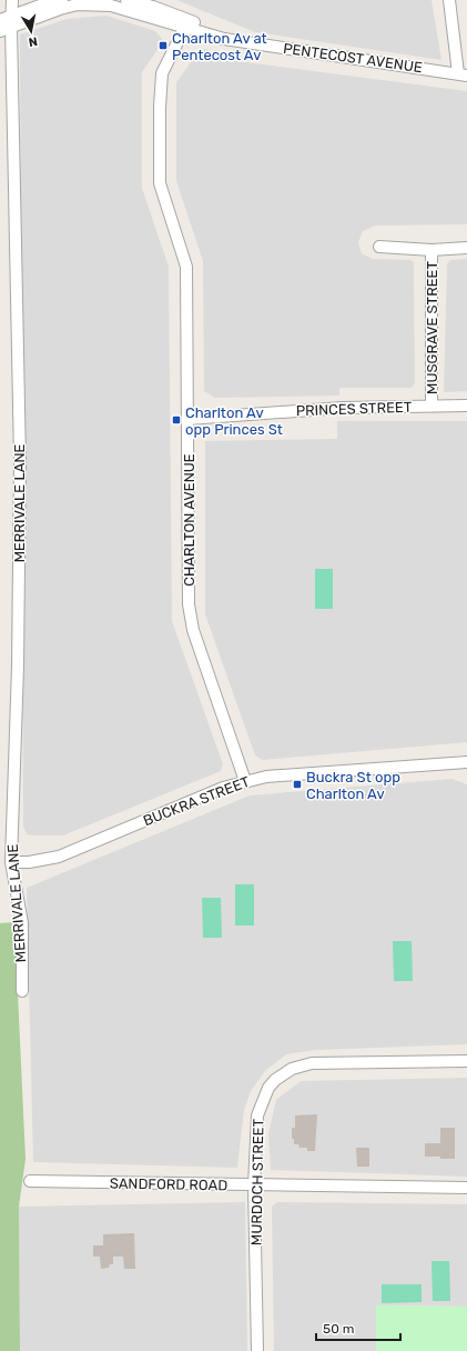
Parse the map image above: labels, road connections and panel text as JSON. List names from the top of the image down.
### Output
{
  "streets": {
    "street": [
      "PENTECOST AVENUE",
      "MUSGRAVE STREET",
      "PRINCES STREET",
      "MERRIVALE LANE",
      "CHARLTON AVENUE",
      "BUCKRA STREET",
      "MURDOCH STREET",
      "SANDFORD ROAD"
    ]
  },
  "crossings": [
    ["PENTECOST AVENUE", "MERRIVALE LANE"],
    ["PENTECOST AVENUE", "CHARLTON AVENUE"],
    ["MUSGRAVE STREET", "PRINCES STREET"],
    ["PRINCES STREET", "CHARLTON AVENUE"],
    ["MERRIVALE LANE", "BUCKRA STREET"],
    ["CHARLTON AVENUE", "BUCKRA STREET"],
    ["MURDOCH STREET", "SANDFORD ROAD"]
  ],
  "places": {
    "transit": ["Charlton Av at Pentecost Av", "Charlton Av opp Princes St", "Buckra St opp Charlton Av"]
  },
  "scale_bar": "50 m",
  "north": "bottom"
}
